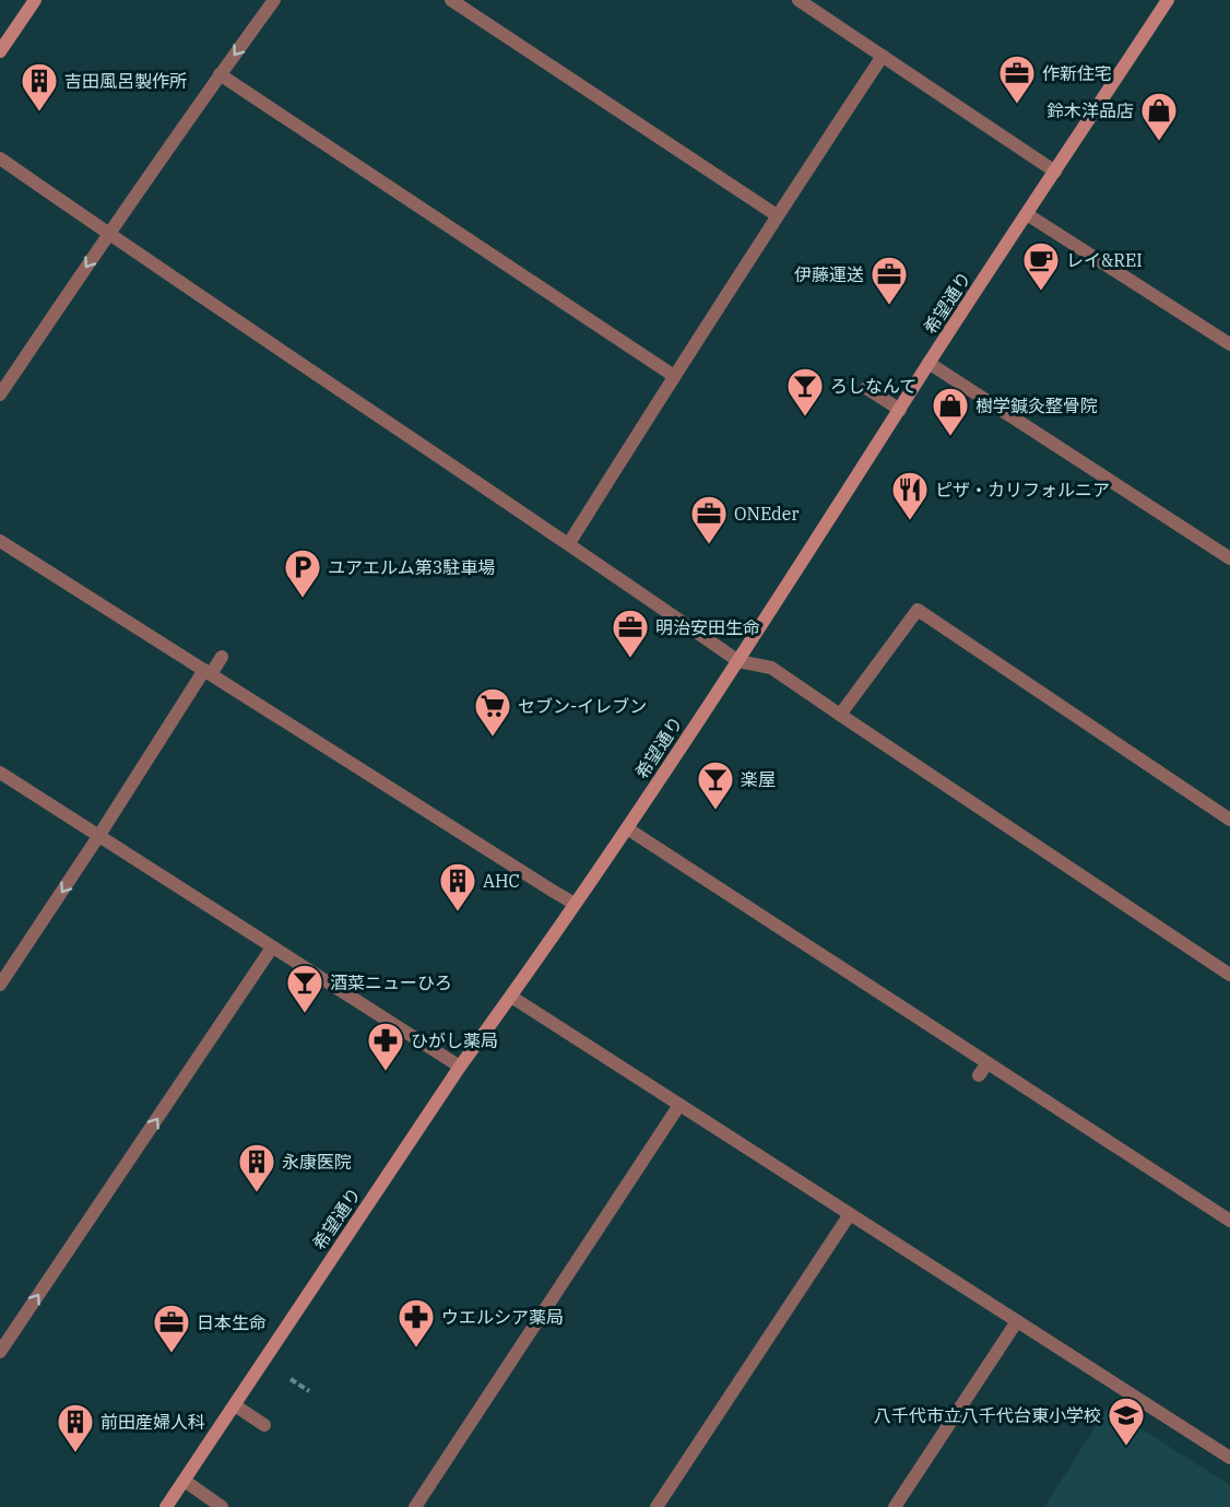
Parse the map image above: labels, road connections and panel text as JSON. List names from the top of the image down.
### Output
{
  "streets": {
    "street": ["希望通り"]
  },
  "places": {
    "office": [
      "作新住宅",
      "伊藤運送",
      "ONEder",
      "明治安田生命",
      "日本生命"
    ],
    "building": [
      "吉田風呂製作所",
      "AHC",
      "永康医院",
      "前田産婦人科"
    ],
    "shop": ["鈴木洋品店", "樹学鍼灸整骨院"],
    "cafe": ["レイ&REI"],
    "bar": ["ろしなんて", "楽屋", "酒菜ニューひろ"],
    "restaurant": ["ピザ・カリフォルニア"],
    "parking": ["ユアエルム第3駐車場"],
    "supermarket": ["セブン-イレブン"],
    "pharmacy": ["ひがし薬局", "ウエルシア薬局"],
    "school or university": ["八千代市立八千代台東小学校"]
  }
}
